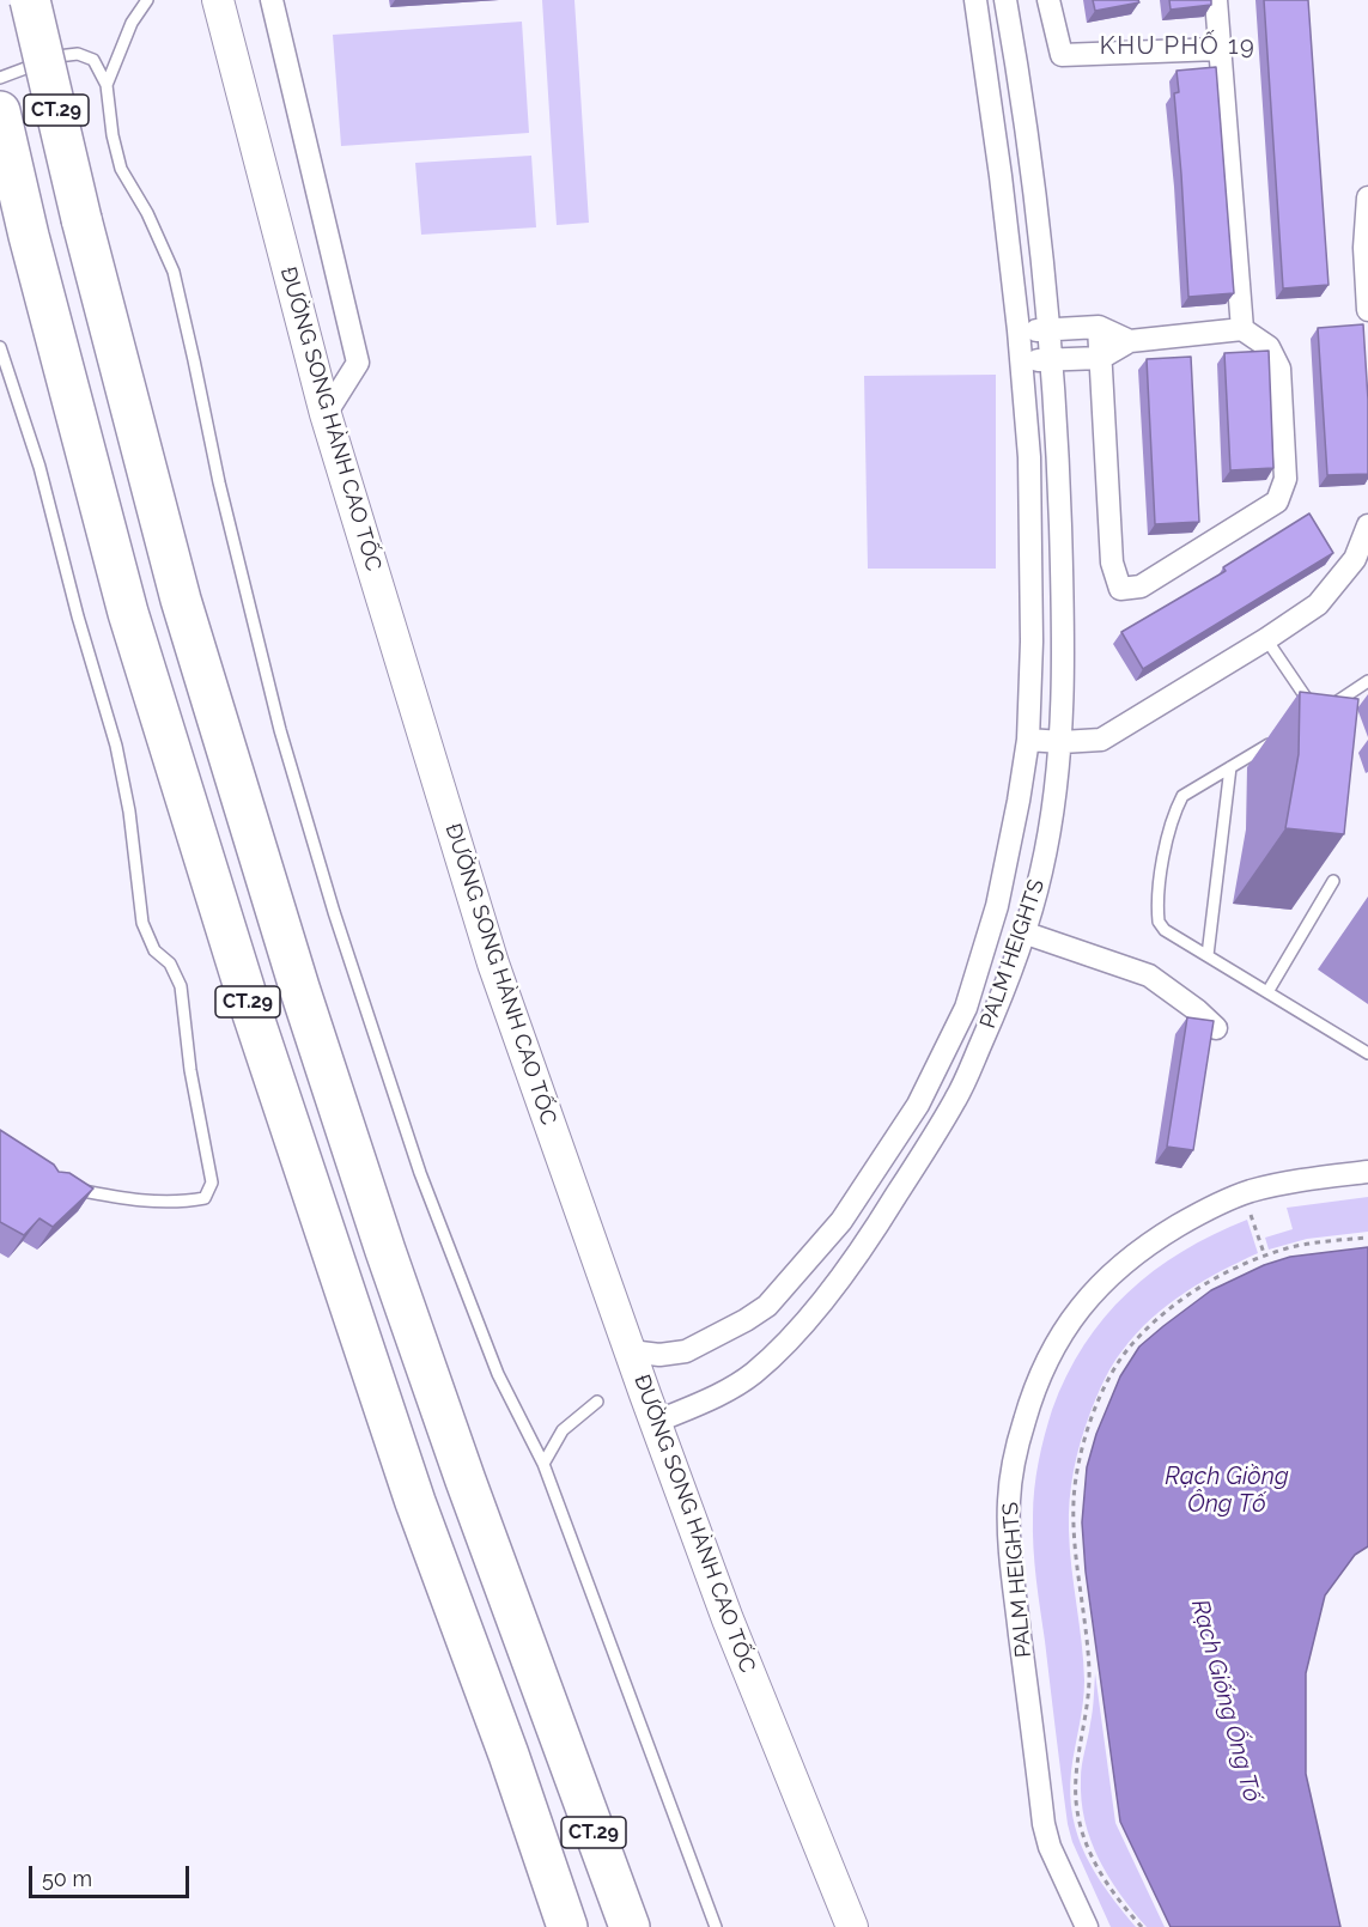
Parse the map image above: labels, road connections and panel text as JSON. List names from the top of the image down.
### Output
{
  "streets": {
    "highway": ["CT.29"],
    "main road": ["ĐƯỜNG SONG HÀNH CAO TỐC"],
    "street": ["PALM HEIGHTS"]
  },
  "crossings": [
    ["ĐƯỜNG SONG HÀNH CAO TỐC", "PALM HEIGHTS"]
  ],
  "districts": ["KHU PHỐ 19"],
  "water": ["Rạch Giồng Ông Tố", "Rạch Giống Ống Tố"],
  "scale_bar": "50 m"
}
